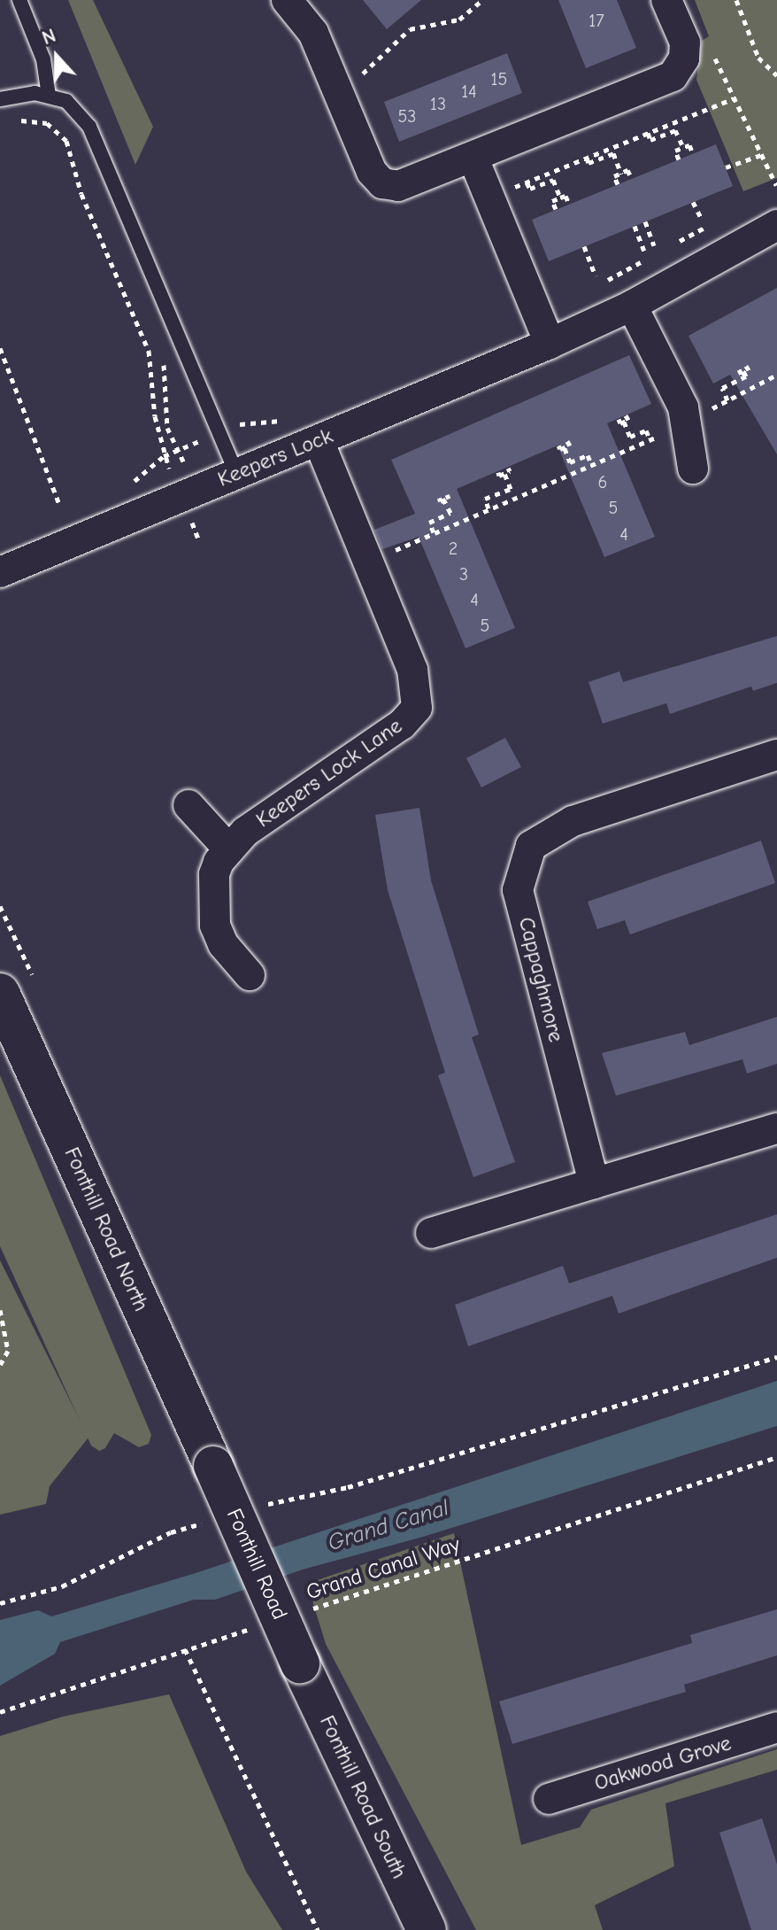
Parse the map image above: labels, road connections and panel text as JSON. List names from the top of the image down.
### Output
{
  "streets": {
    "main road": ["Fonthill Road North", "Fonthill Road", "Fonthill Road South"],
    "street": [
      "Keepers Lock",
      "Keepers Lock Lane",
      "Cappaghmore",
      "Oakwood Grove"
    ],
    "path": ["Grand Canal Way"]
  },
  "crossings": [
    ["Keepers Lock", "Keepers Lock Lane"],
    ["Fonthill Road North", "Fonthill Road"],
    ["Fonthill Road", "Fonthill Road South"]
  ],
  "water": ["Grand Canal"],
  "house_numbers": [
    "17",
    "15",
    "14",
    "13",
    "53",
    "6",
    "5",
    "4",
    "2",
    "3",
    "4",
    "5"
  ],
  "north": "top"
}
